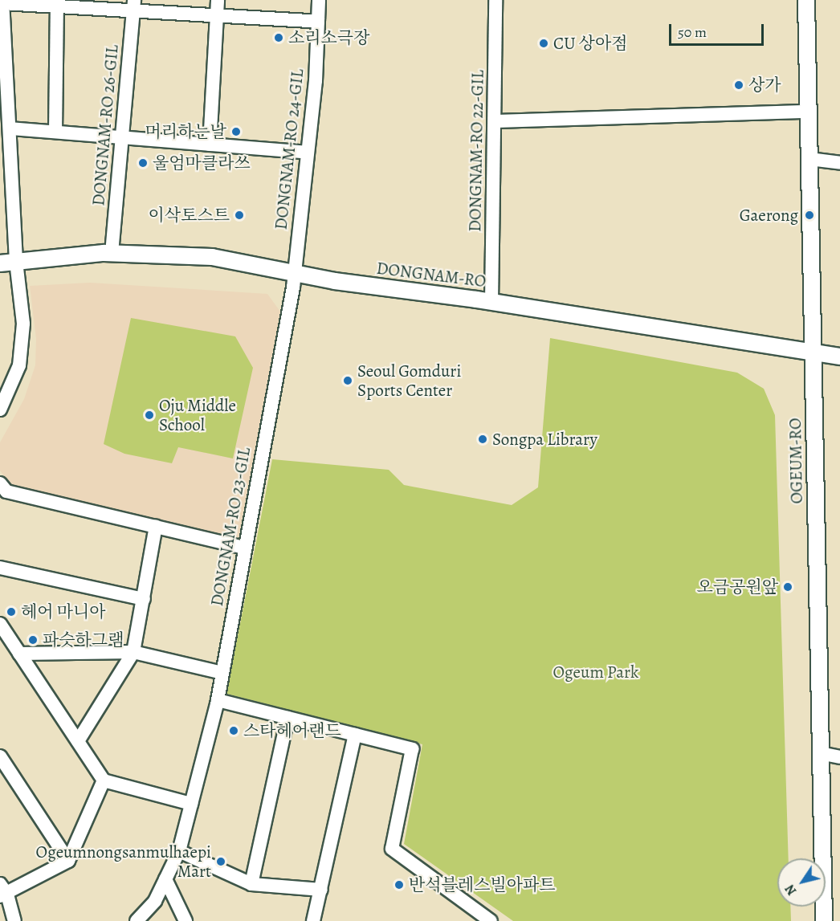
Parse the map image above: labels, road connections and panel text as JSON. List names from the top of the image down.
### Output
{
  "streets": {
    "main road": ["DONGNAM-RO", "OGEUM-RO"],
    "street": [
      "DONGNAM-RO 26-GIL",
      "DONGNAM-RO 24-GIL",
      "DONGNAM-RO 22-GIL",
      "DONGNAM-RO 23-GIL"
    ]
  },
  "crossings": [
    ["DONGNAM-RO 26-GIL", "DONGNAM-RO"],
    ["DONGNAM-RO 24-GIL", "DONGNAM-RO"],
    ["DONGNAM-RO 24-GIL", "DONGNAM-RO 23-GIL"],
    ["DONGNAM-RO 22-GIL", "DONGNAM-RO"],
    ["DONGNAM-RO", "OGEUM-RO"],
    ["DONGNAM-RO", "DONGNAM-RO 23-GIL"]
  ],
  "parks": ["Ogeum Park"],
  "places": [
    "소리소극장",
    "CU 상아점",
    "상가",
    "머리하는날",
    "울엄마클라쓰",
    "이삭토스트",
    "Gaerong",
    "Seoul Gomduri Sports Center",
    "Oju Middle School",
    "Songpa Library",
    "오금공원앞",
    "헤어 마니아",
    "파슷하그램",
    "스타헤어랜드",
    "Ogeumnongsanmulhaepi Mart",
    "반석블레스빌아파트"
  ],
  "scale_bar": "50 m",
  "north": "bottom left"
}
